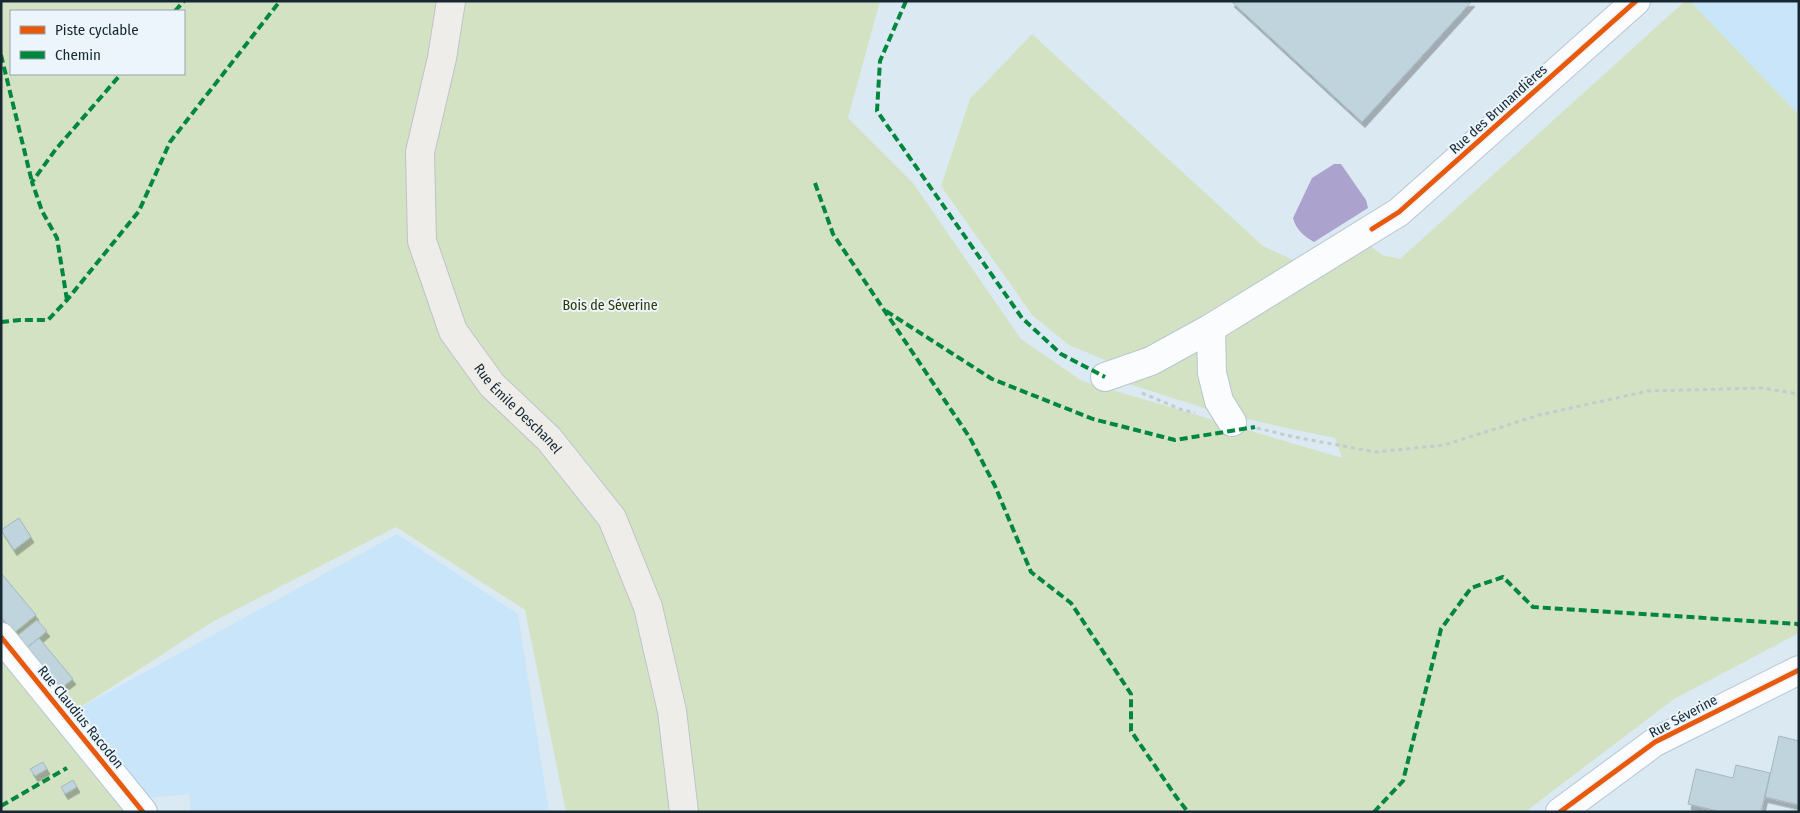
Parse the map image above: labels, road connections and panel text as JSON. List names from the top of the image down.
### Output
{
  "streets": {
    "main road": ["Rue Émile Deschanel"],
    "street": ["Rue des Brunandières", "Rue Séverine", "Rue Claudius Racodon"]
  },
  "parks": ["Bois de Séverine"],
  "legend": ["Piste cyclable", "Chemin"]
}
